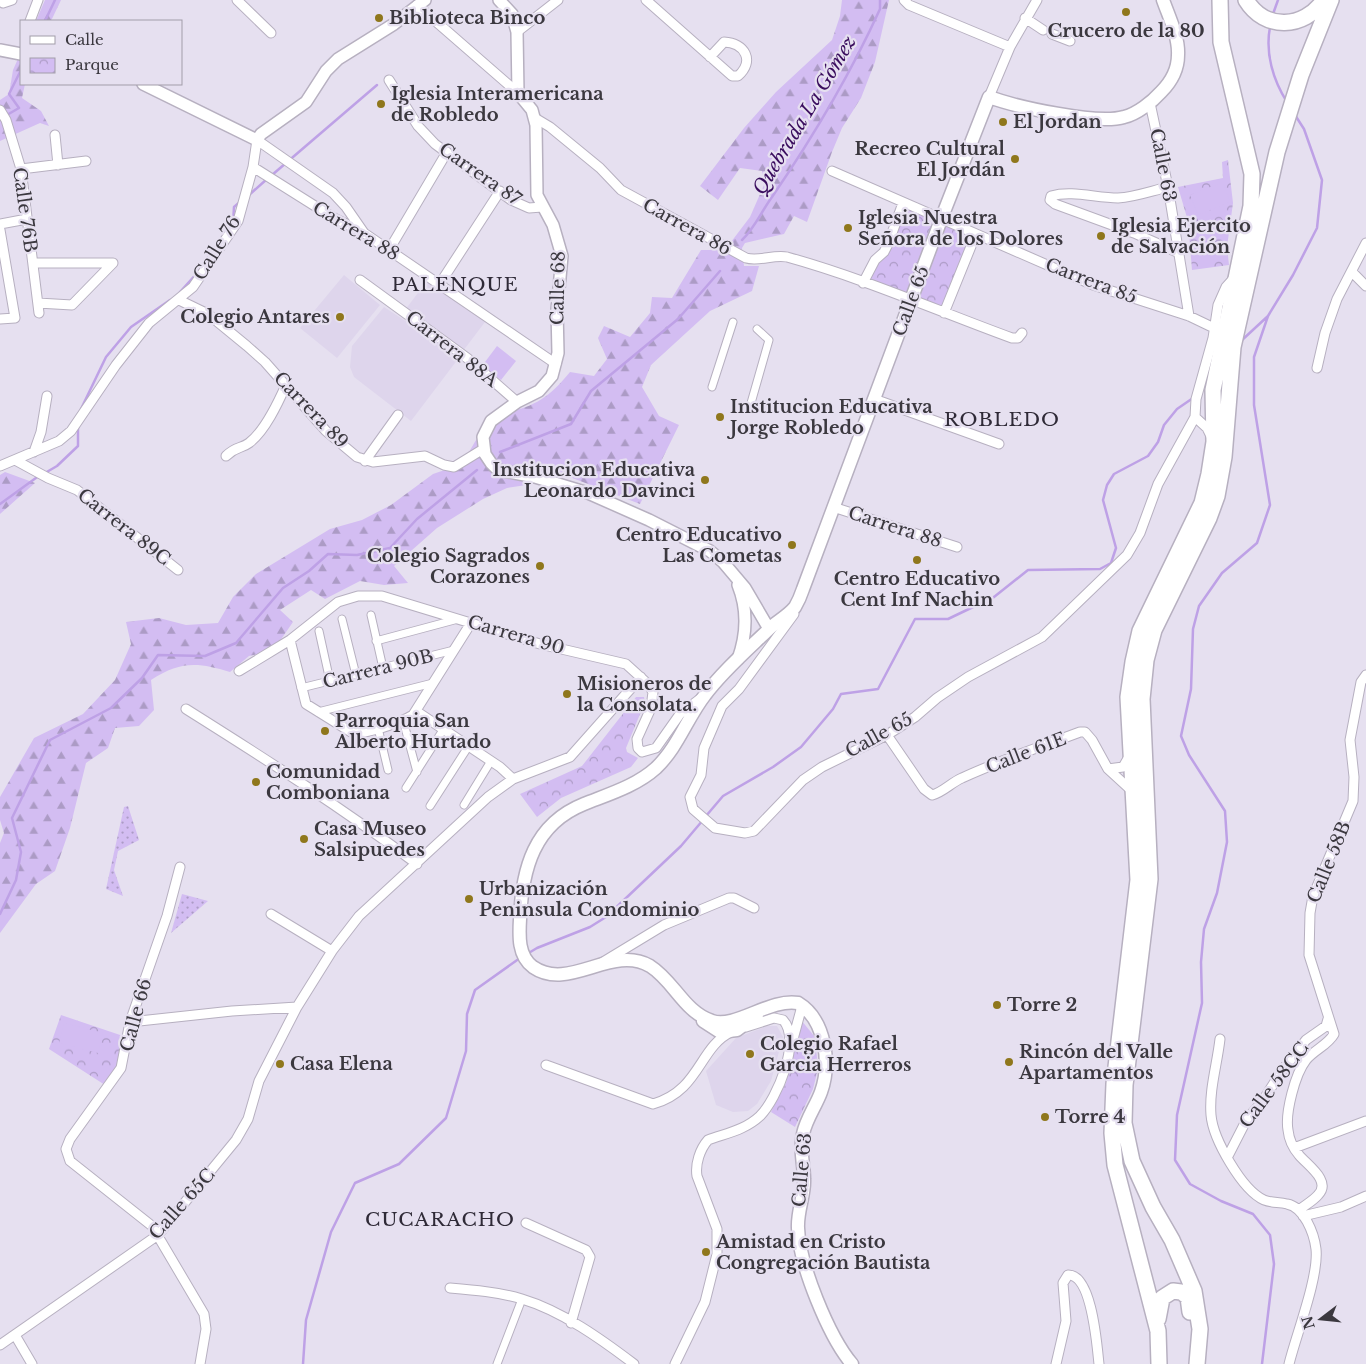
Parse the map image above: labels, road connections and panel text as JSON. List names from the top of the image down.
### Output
{
  "streets": {
    "main road": ["Calle 63", "Calle 65"],
    "street": [
      "Carrera 87",
      "Calle 76B",
      "Carrera 86",
      "Carrera 88",
      "Calle 76",
      "Carrera 85",
      "Calle 68",
      "Carrera 88A",
      "Carrera 89",
      "Carrera 89C",
      "Carrera 90",
      "Carrera 90B",
      "Calle 61E",
      "Calle 58B",
      "Calle 66",
      "Calle 58CC",
      "Calle 65C"
    ]
  },
  "crossings": [
    ["Calle 63", "Carrera 85"],
    ["Carrera 87", "Calle 68"],
    ["Carrera 86", "Calle 68"],
    ["Carrera 86", "Calle 65"],
    ["Carrera 88", "Calle 76"],
    ["Carrera 88", "Calle 68"],
    ["Carrera 88", "Calle 65"],
    ["Calle 76", "Carrera 89"],
    ["Calle 76", "Carrera 89C"],
    ["Carrera 85", "Calle 65"],
    ["Calle 68", "Carrera 88A"],
    ["Calle 68", "Carrera 89"],
    ["Calle 65", "Carrera 90"],
    ["Calle 65", "Calle 61E"],
    ["Carrera 90", "Calle 65C"],
    ["Calle 58B", "Calle 58CC"],
    ["Calle 66", "Calle 65C"]
  ],
  "districts": ["PALENQUE", "ROBLEDO", "CUCARACHO"],
  "water": ["Quebrada La Gómez"],
  "places": [
    "Crucero de la 80",
    "Biblioteca Binco",
    "Iglesia Interamericana de Robledo",
    "El Jordan",
    "Recreo Cultural El Jordán",
    "Iglesia Nuestra Señora de los Dolores",
    "Iglesia Ejercito de Salvación",
    "Colegio Antares",
    "Institucion Educativa Jorge Robledo",
    "Institucion Educativa Leonardo Davinci",
    "Centro Educativo Las Cometas",
    "Centro Educativo Cent Inf Nachin",
    "Colegio Sagrados Corazones",
    "Misioneros de la Consolata.",
    "Parroquia San Alberto Hurtado",
    "Comunidad Comboniana",
    "Casa Museo Salsipuedes",
    "Urbanización Peninsula Condominio",
    "Torre 2",
    "Colegio Rafael Garcia Herreros",
    "Rincón del Valle Apartamentos",
    "Casa Elena",
    "Torre 4",
    "Amistad en Cristo Congregación Bautista"
  ],
  "legend": ["Calle", "Parque"],
  "north": "left"
}
